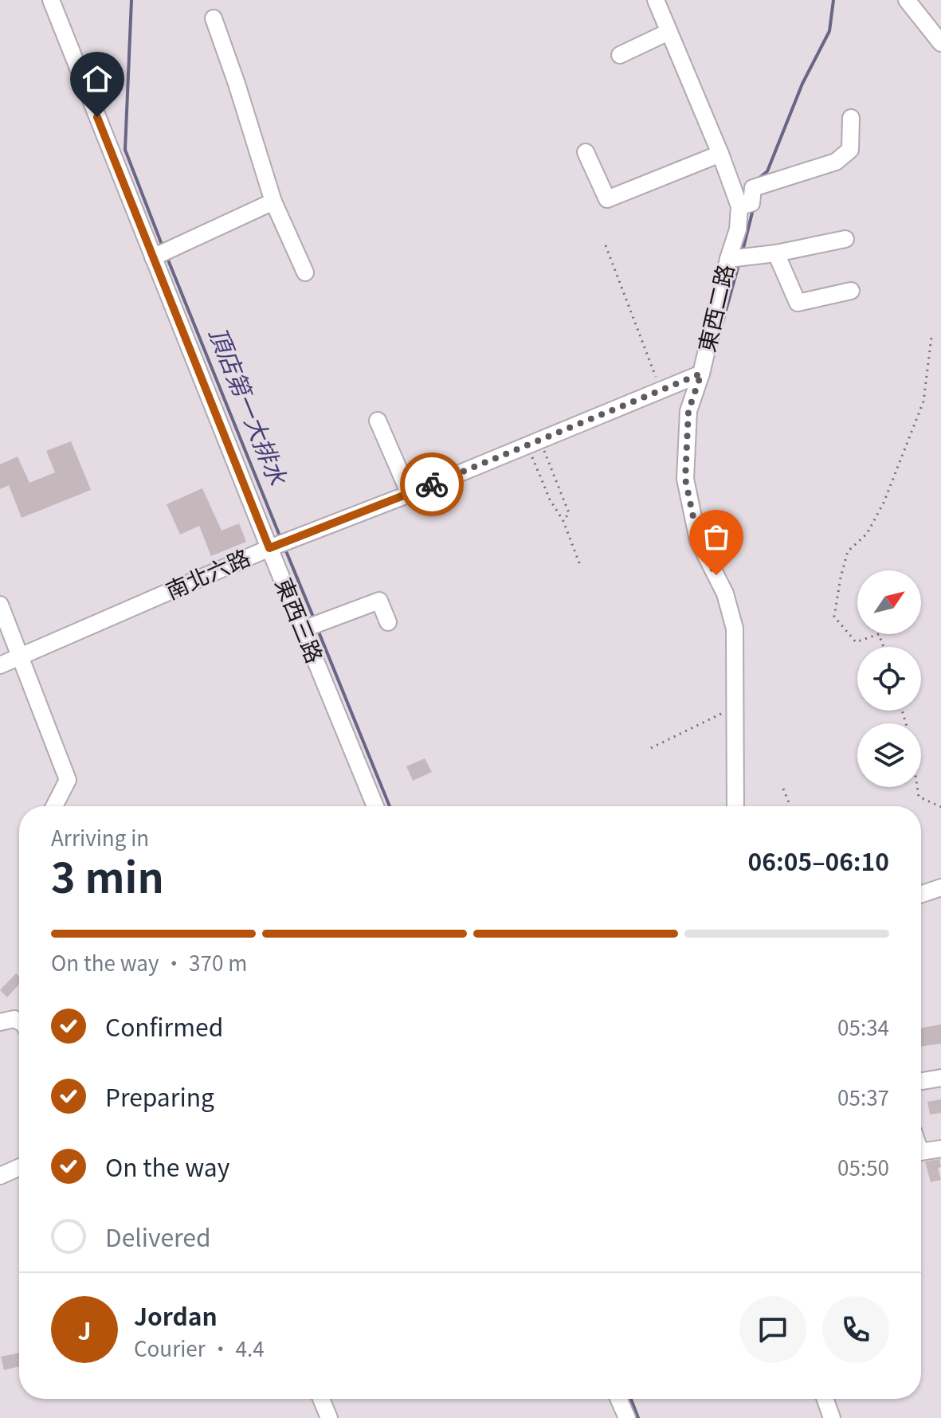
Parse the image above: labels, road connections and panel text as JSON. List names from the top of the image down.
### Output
{
  "streets": {
    "street": ["東西二路", "南北六路", "東西三路"]
  },
  "crossings": [
    ["東西二路", "南北六路"],
    ["南北六路", "東西三路"]
  ],
  "water": ["頂店第一大排水"],
  "north": "top right",
  "page": {
    "heading": ["3 min", "Arriving in", "06:05–06:10"],
    "panel": ["Jordan", "Courier · 4.4"],
    "bar": "On the way · 370 m",
    "list": [
      ["Confirmed", "05:34"],
      ["Preparing", "05:37"],
      ["On the way", "05:50"],
      "Delivered"
    ],
    "round": "J"
  }
}
